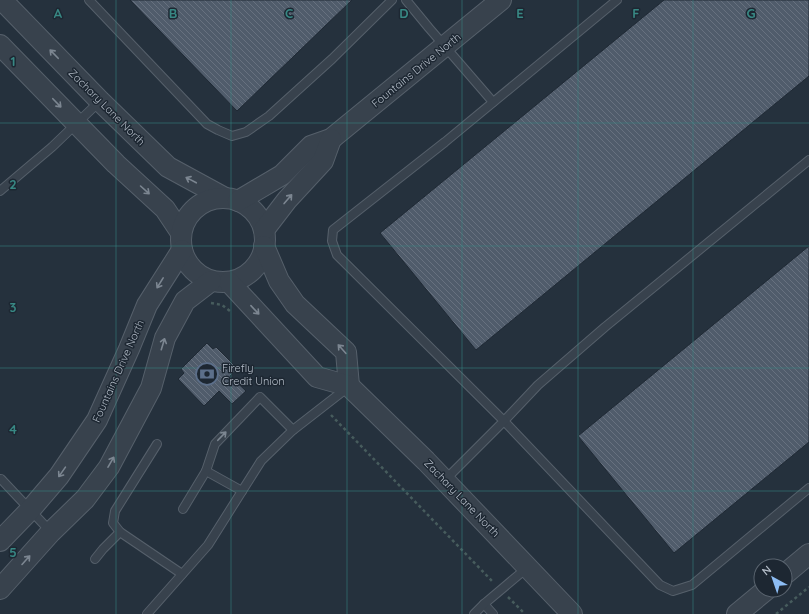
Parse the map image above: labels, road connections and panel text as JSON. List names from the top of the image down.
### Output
{
  "streets": {
    "street": ["Fountains Drive North", "Zachary Lane North"]
  },
  "crossings": [
    ["Fountains Drive North", "Zachary Lane North"]
  ],
  "places": {
    "bank": ["Firefly Credit Union"]
  },
  "north": "top left",
  "grid": {
    "columns": [
      "A",
      "B",
      "C",
      "D",
      "E",
      "F",
      "G"
    ],
    "rows": [
      "1",
      "2",
      "3",
      "4",
      "5"
    ]
  }
}
